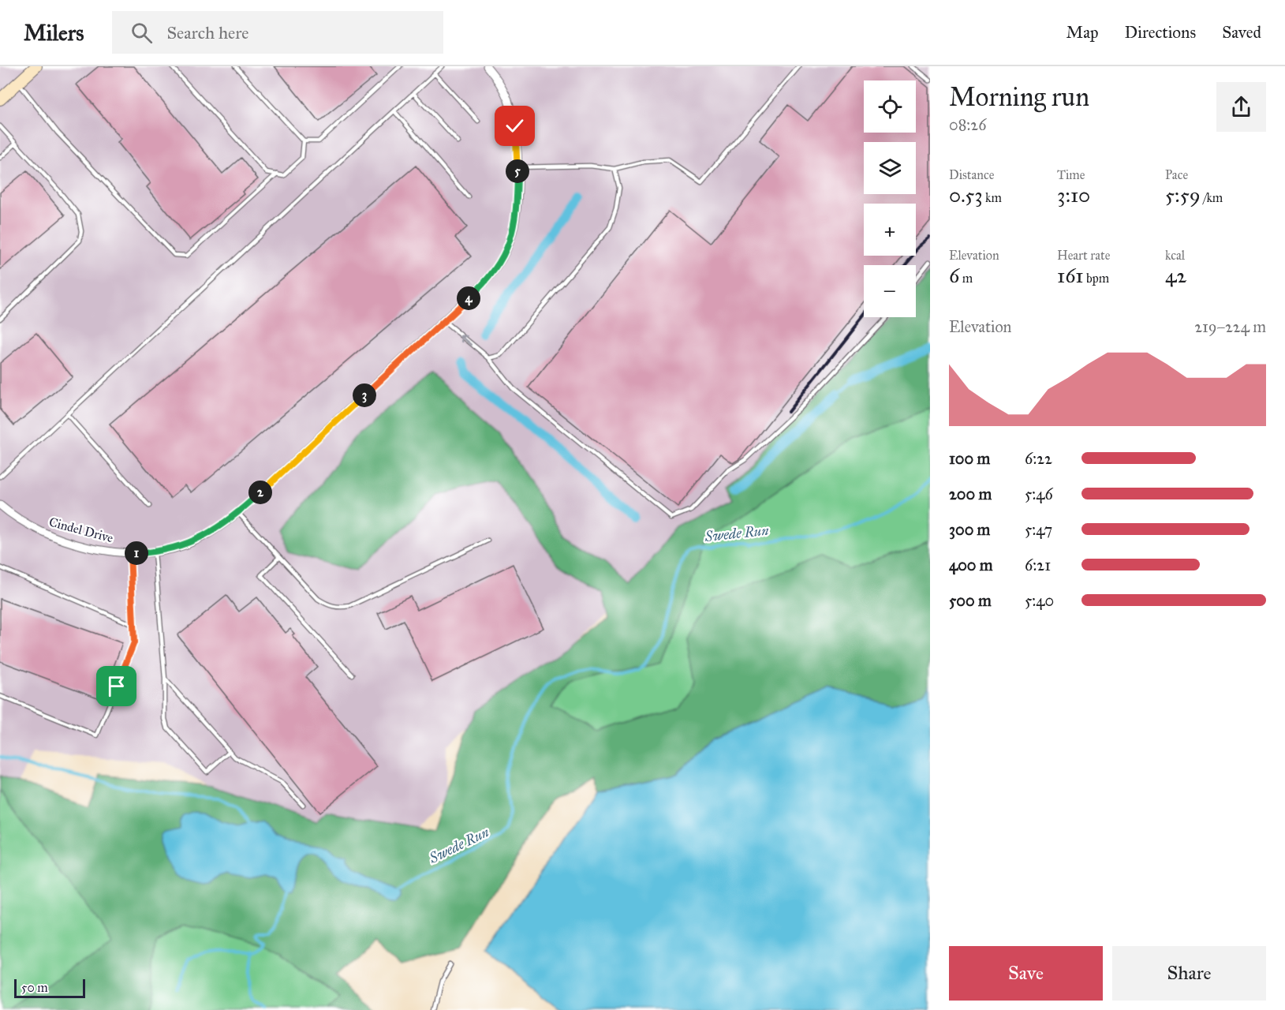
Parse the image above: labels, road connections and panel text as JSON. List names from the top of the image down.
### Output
{
  "streets": {
    "street": ["Cindel Drive"]
  },
  "water": ["Swede Run"],
  "scale_bar": "50 m",
  "page": {
    "header": "Milers",
    "search": "Search here",
    "nav": ["Map", "Directions", "Saved"],
    "heading": ["Morning run", "08:26"],
    "map_buttons": ["+", "−"],
    "stats": [
      ["Distance", "0.53 km"],
      ["Time", "3:10"],
      ["Pace", "5:59 /km"],
      ["Elevation", "6 m"],
      ["Heart rate", "161 bpm"],
      ["kcal", "42"]
    ],
    "pins": [
      "5",
      "4",
      "3",
      "2",
      "1"
    ],
    "chart": ["Elevation", "219–224 m"],
    "list": [
      {
        "name": "100 m",
        "note": "6:22"
      },
      {
        "name": "200 m",
        "note": "5:46"
      },
      {
        "name": "300 m",
        "note": "5:47"
      },
      {
        "name": "400 m",
        "note": "6:21"
      },
      {
        "name": "500 m",
        "note": "5:40"
      }
    ],
    "buttons": ["Save", "Share"],
    "scale": "50 m"
  }
}
